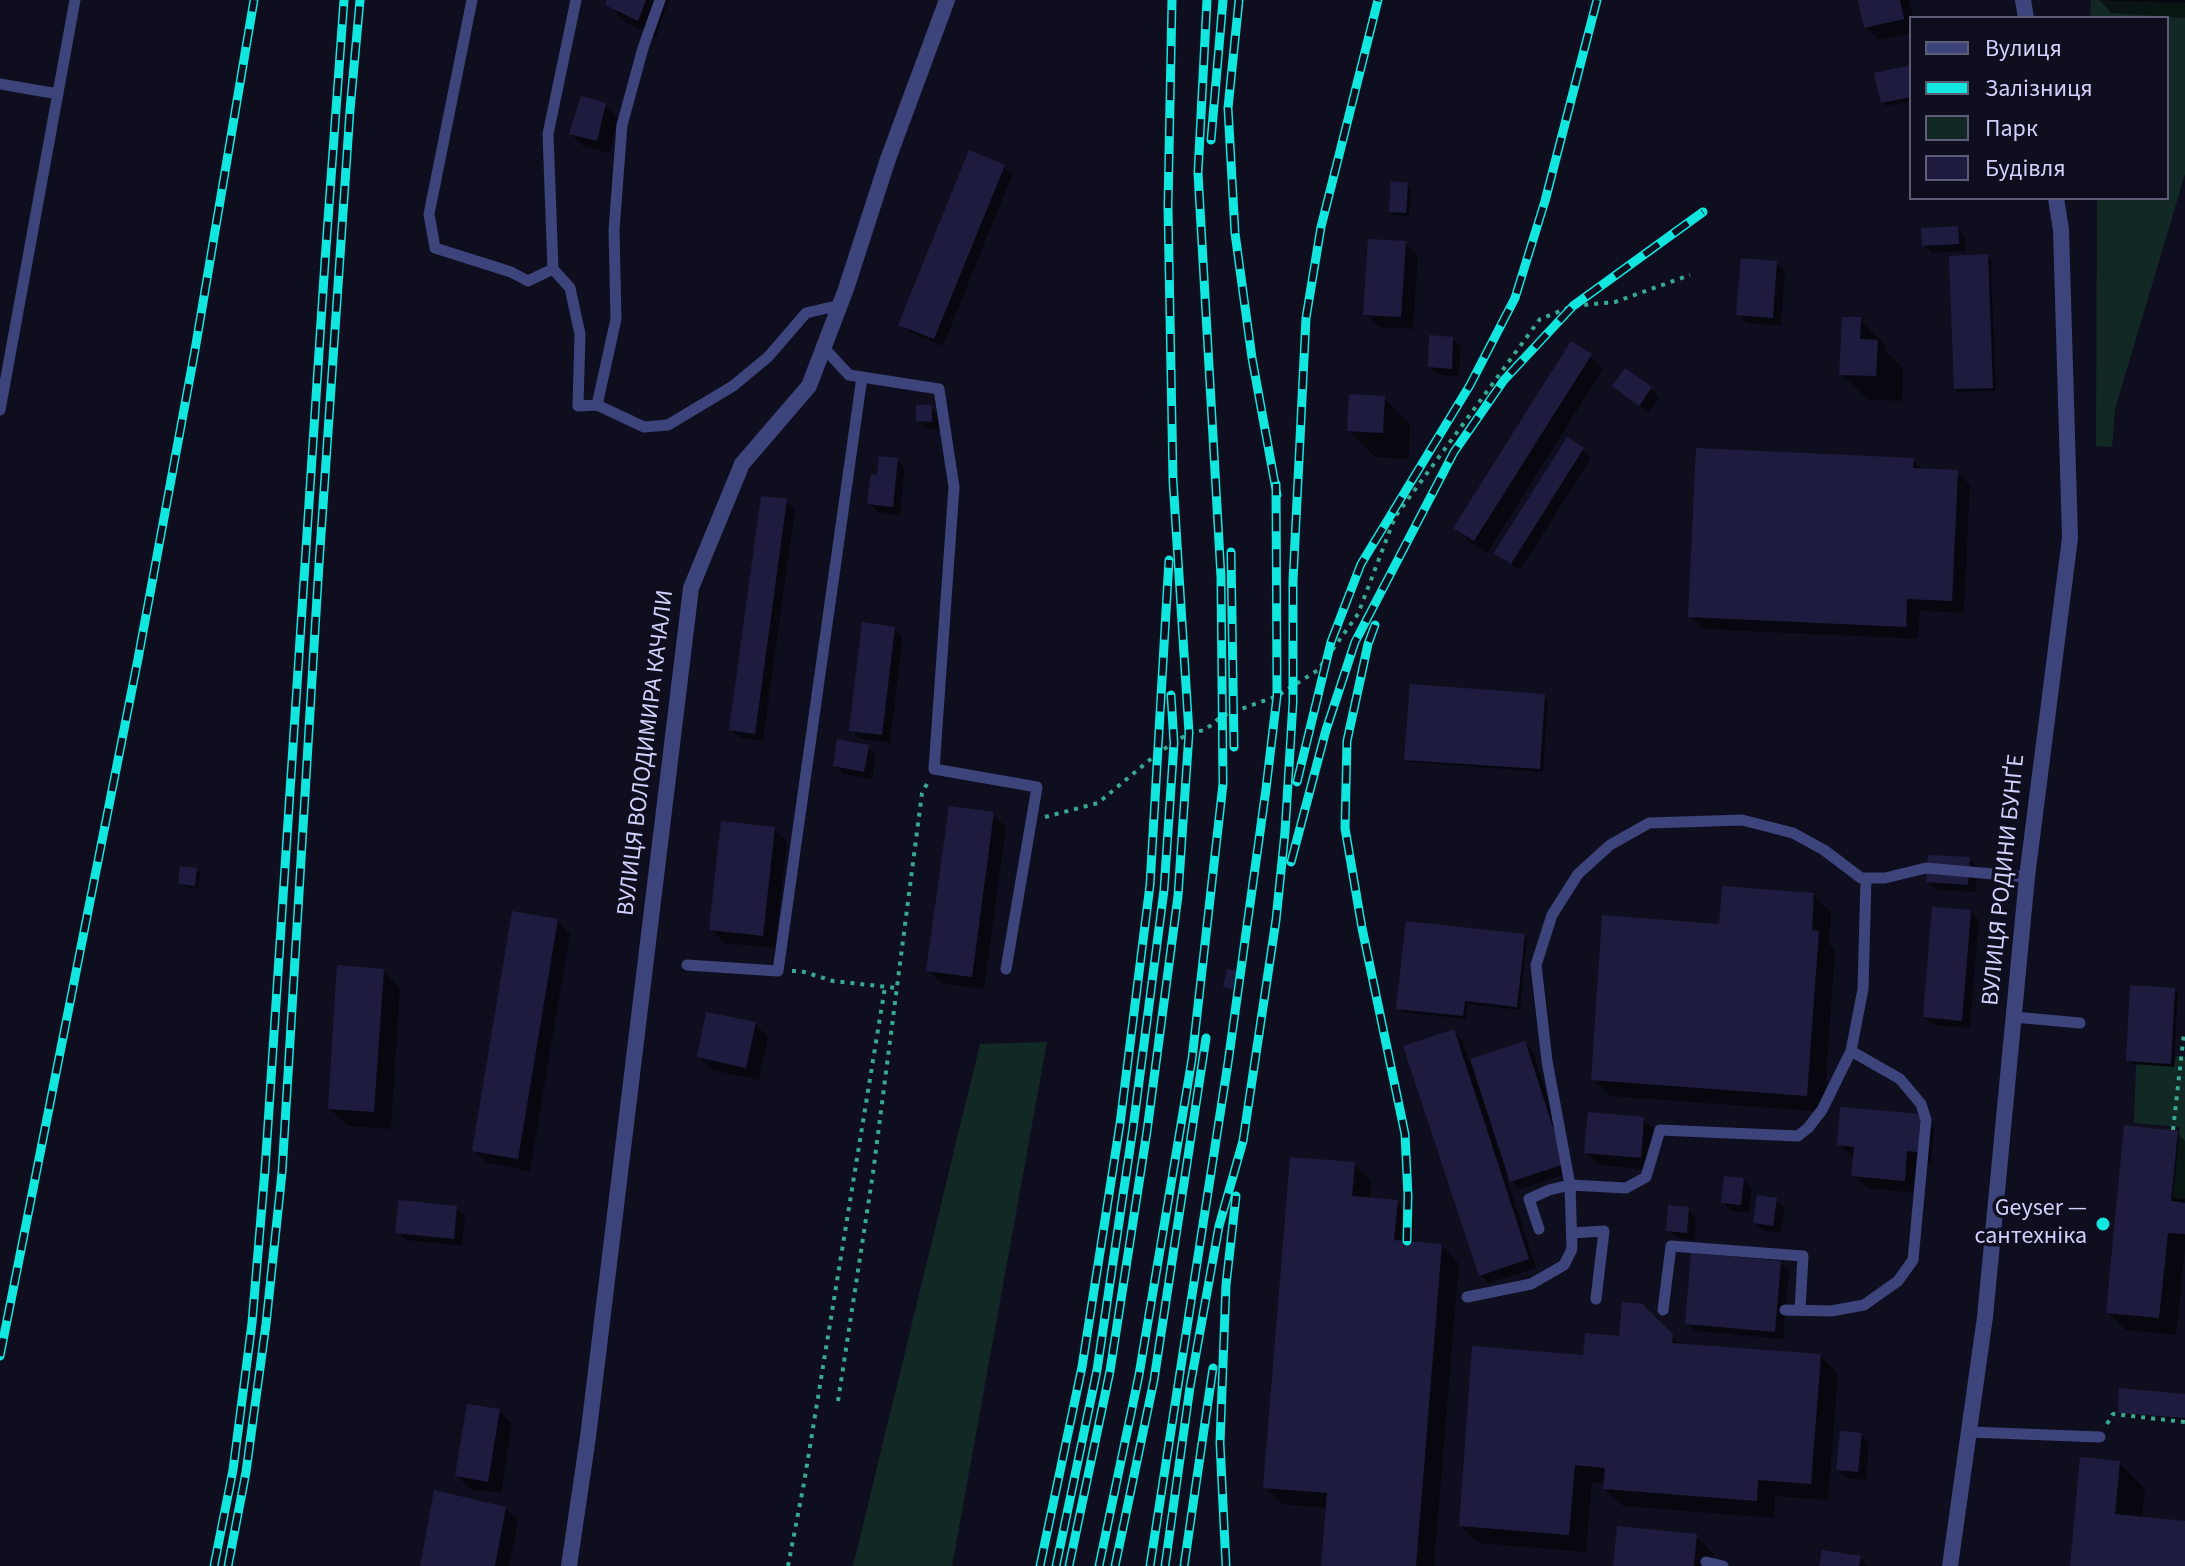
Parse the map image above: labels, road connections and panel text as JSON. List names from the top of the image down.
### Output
{
  "streets": {
    "street": ["ВУЛИЦЯ ВОЛОДИМИРА КАЧАЛИ", "ВУЛИЦЯ РОДИНИ БУНҐЕ"]
  },
  "places": ["Geyser — сантехніка"],
  "legend": [
    "Вулиця",
    "Залізниця",
    "Парк",
    "Будівля"
  ]
}
